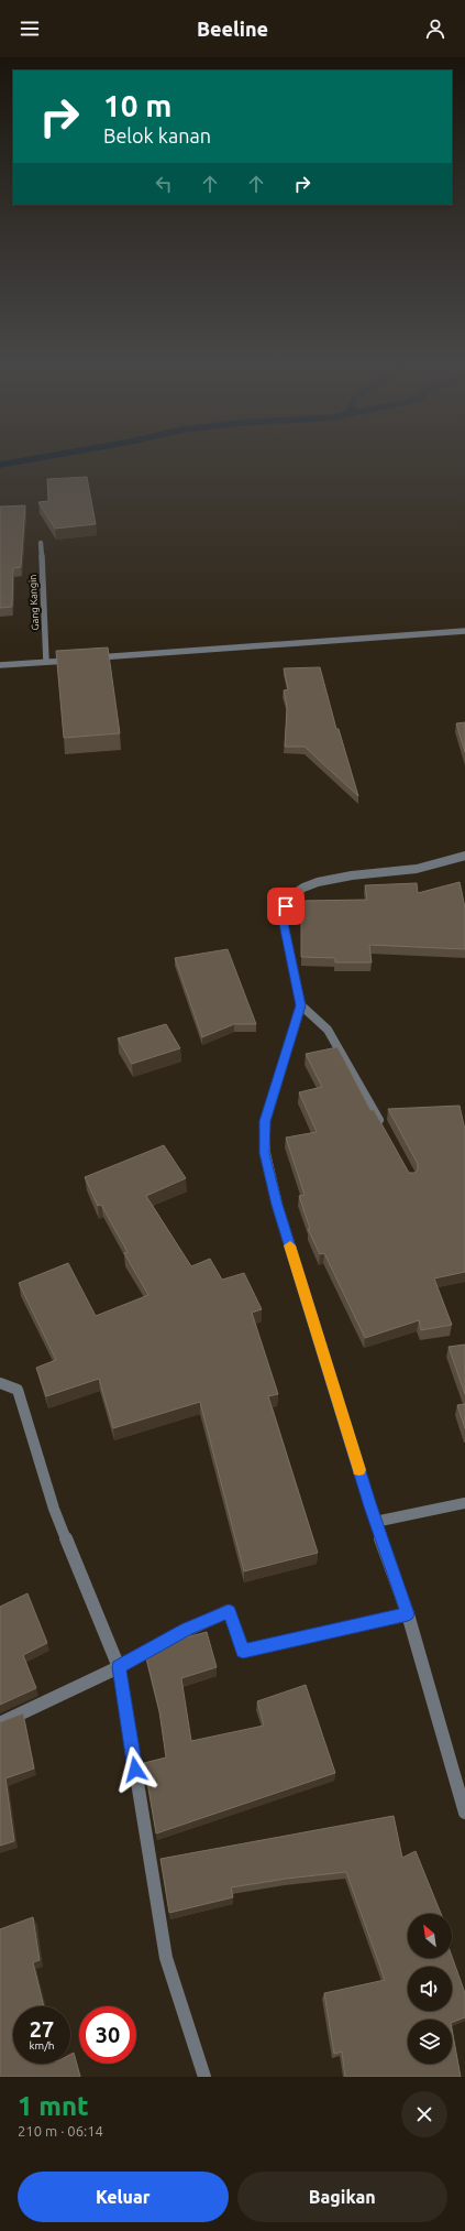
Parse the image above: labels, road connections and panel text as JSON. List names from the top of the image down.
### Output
{
  "streets": {
    "street": ["Gang Kangin"]
  },
  "north": "top left",
  "page": {
    "header": "Beeline",
    "turn": ["10 m", "Belok kanan"],
    "speed": "27 km/h",
    "limit": "30",
    "heading": ["1 mnt", "210 m · 06:14"],
    "buttons": ["Keluar", "Bagikan"]
  }
}
